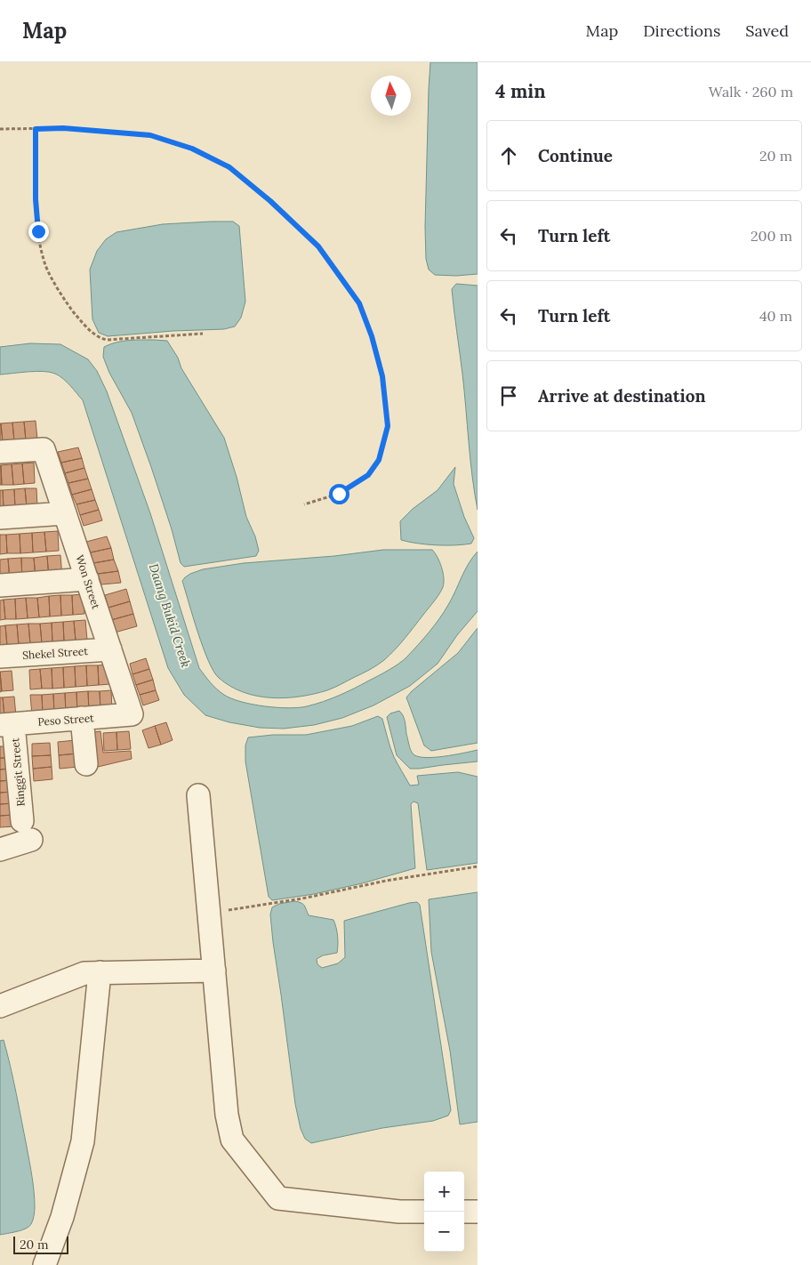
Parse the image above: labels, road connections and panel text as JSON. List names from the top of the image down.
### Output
{
  "streets": {
    "street": [
      "Won Street",
      "Shekel Street",
      "Peso Street",
      "Ringgit Street"
    ]
  },
  "crossings": [
    ["Won Street", "Shekel Street"],
    ["Won Street", "Peso Street"],
    ["Peso Street", "Ringgit Street"]
  ],
  "water": ["Daang Bukid Creek"],
  "scale_bar": "20 m",
  "north": "top",
  "page": {
    "header": "Map",
    "nav": ["Map", "Directions", "Saved"],
    "heading": ["4 min", "Walk · 260 m"],
    "list": [
      ["Continue", "20 m"],
      ["Turn left", "200 m"],
      ["Turn left", "40 m"],
      "Arrive at destination"
    ],
    "map_buttons": ["+", "−"],
    "scale": "20 m"
  }
}
